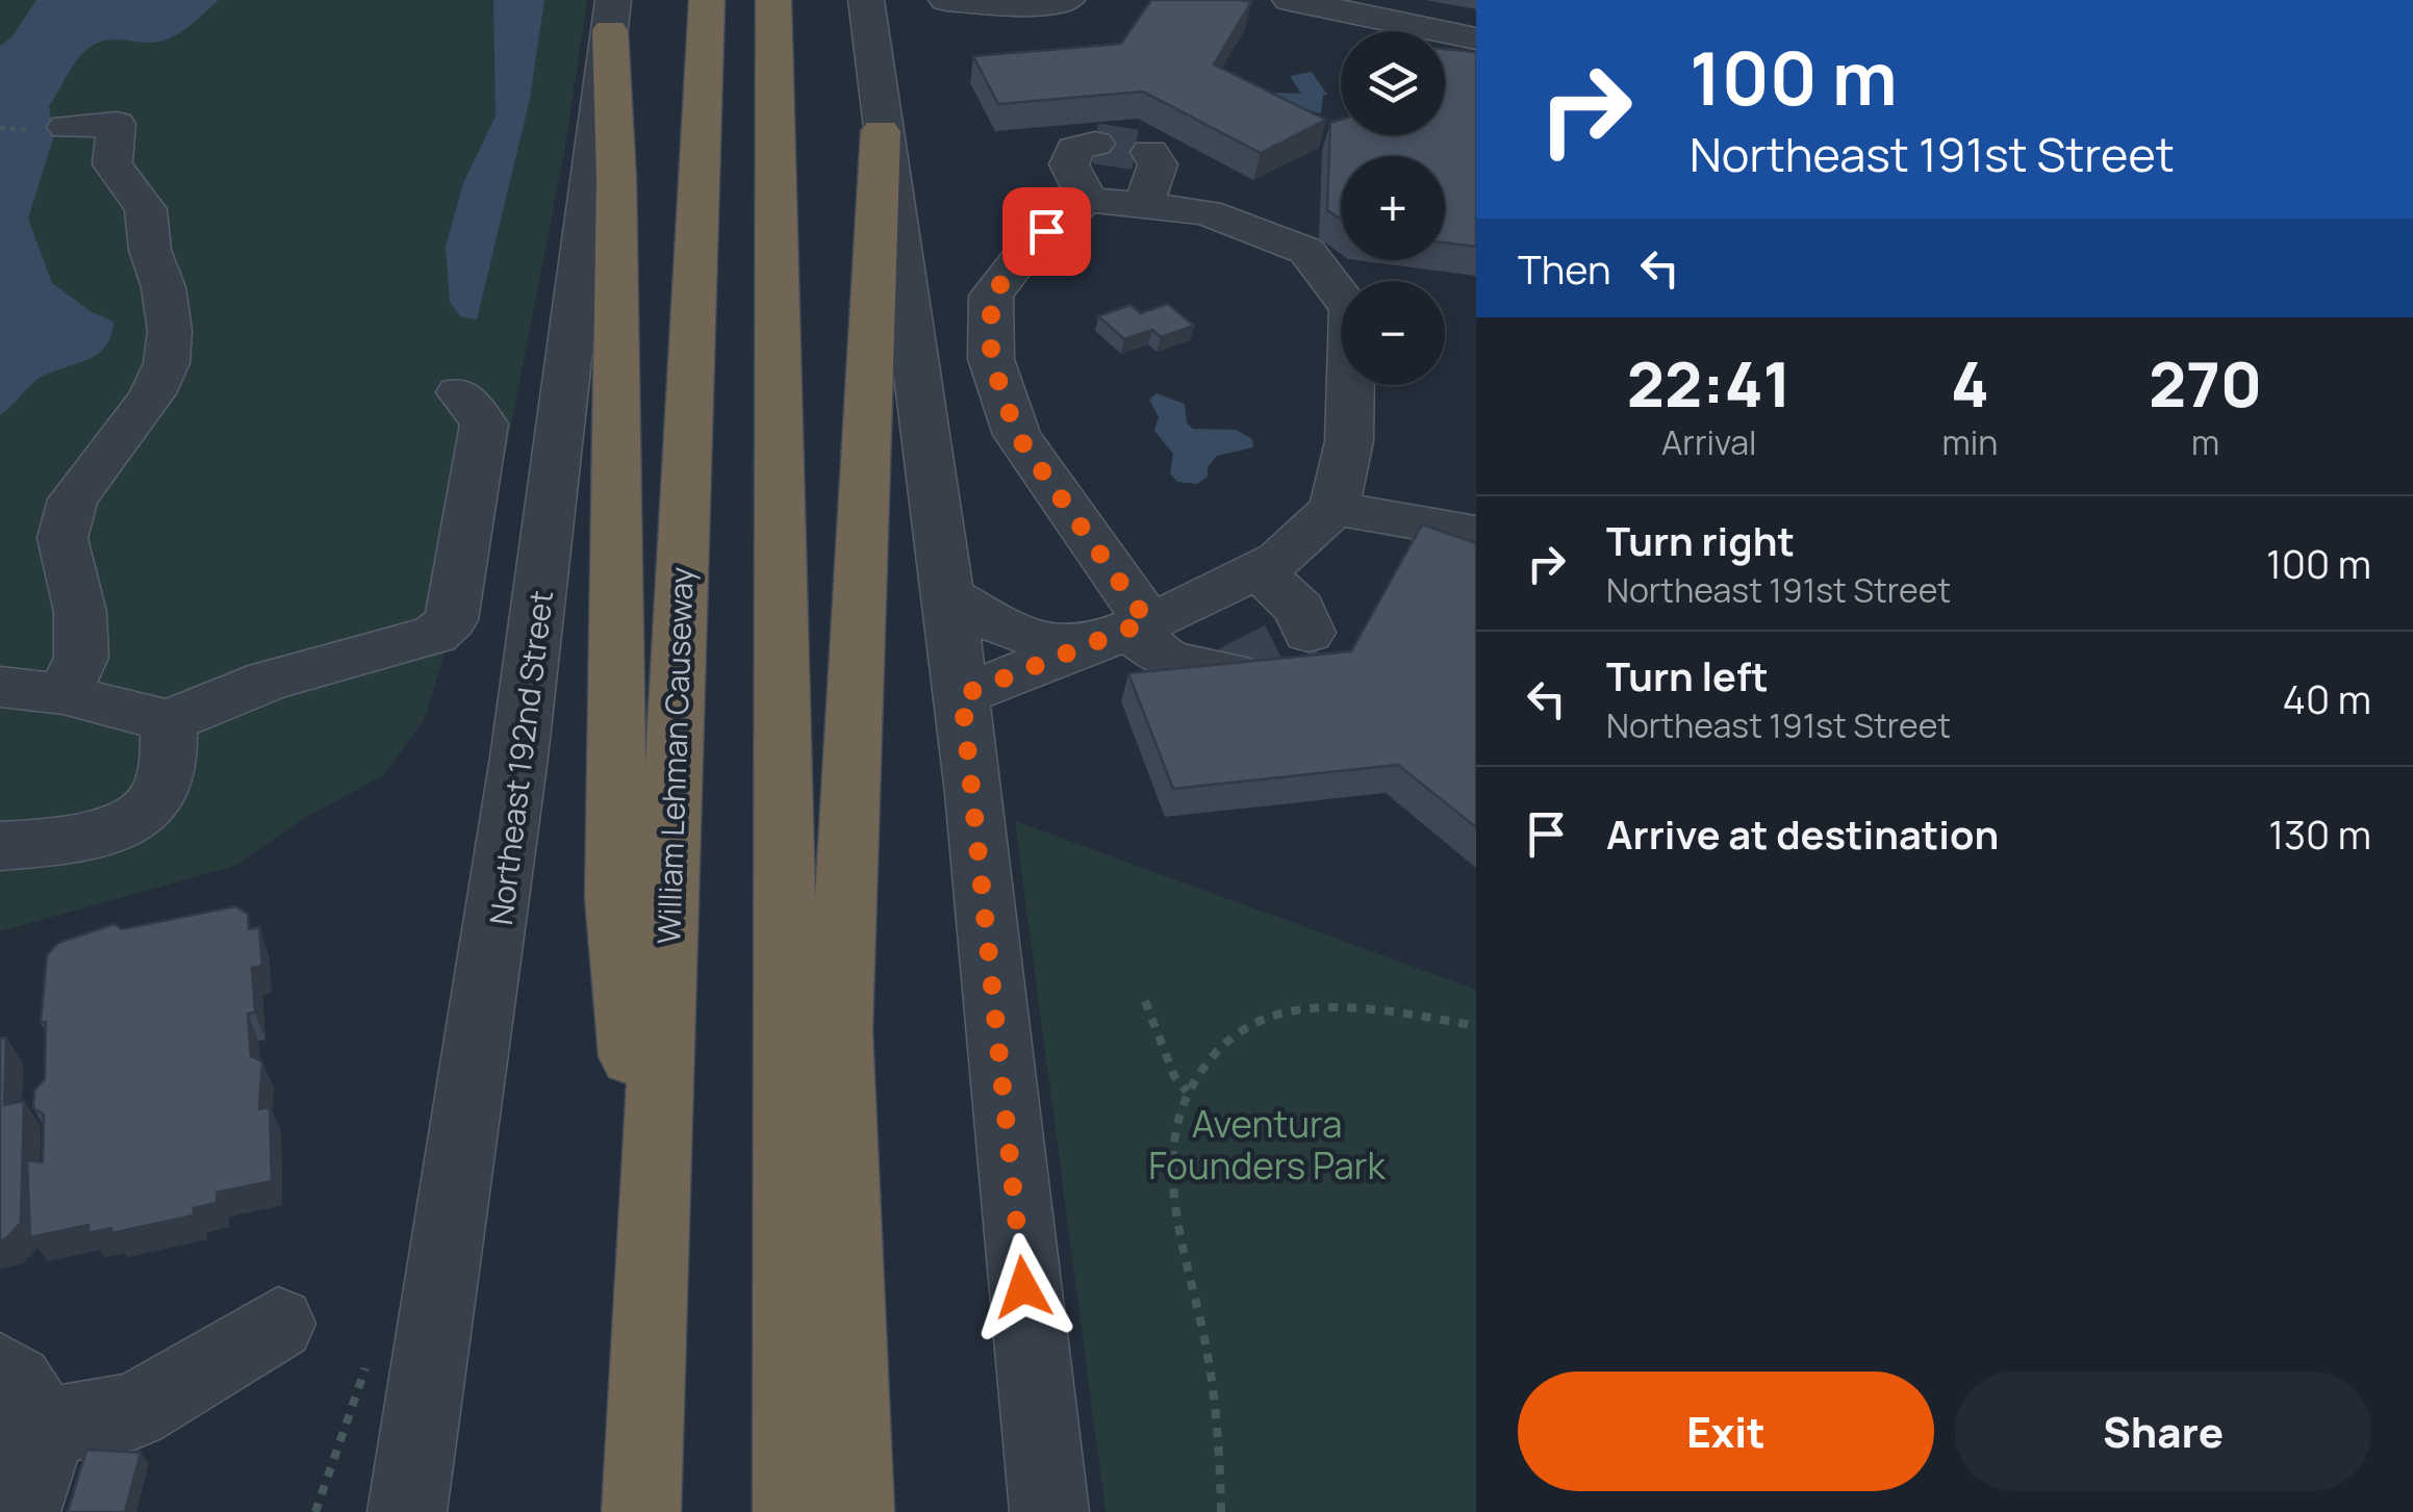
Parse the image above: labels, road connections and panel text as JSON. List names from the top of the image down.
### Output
{
  "streets": {
    "highway": ["William Lehman Causeway"],
    "street": ["Northeast 192nd Street"]
  },
  "parks": ["Aventura Founders Park"],
  "page": {
    "turn": ["100 m", "Northeast 191st Street"],
    "map_buttons": ["+", "−"],
    "then": "Then",
    "eta": [
      "22:41",
      "Arrival",
      "4",
      "min",
      "270",
      "m"
    ],
    "list": [
      {
        "name": "Turn right",
        "note": "Northeast 191st Street",
        "value": "100 m"
      },
      {
        "name": "Turn left",
        "note": "Northeast 191st Street",
        "value": "40 m"
      },
      {
        "name": "Arrive at destination",
        "value": "130 m"
      }
    ],
    "buttons": ["Exit", "Share"]
  }
}
